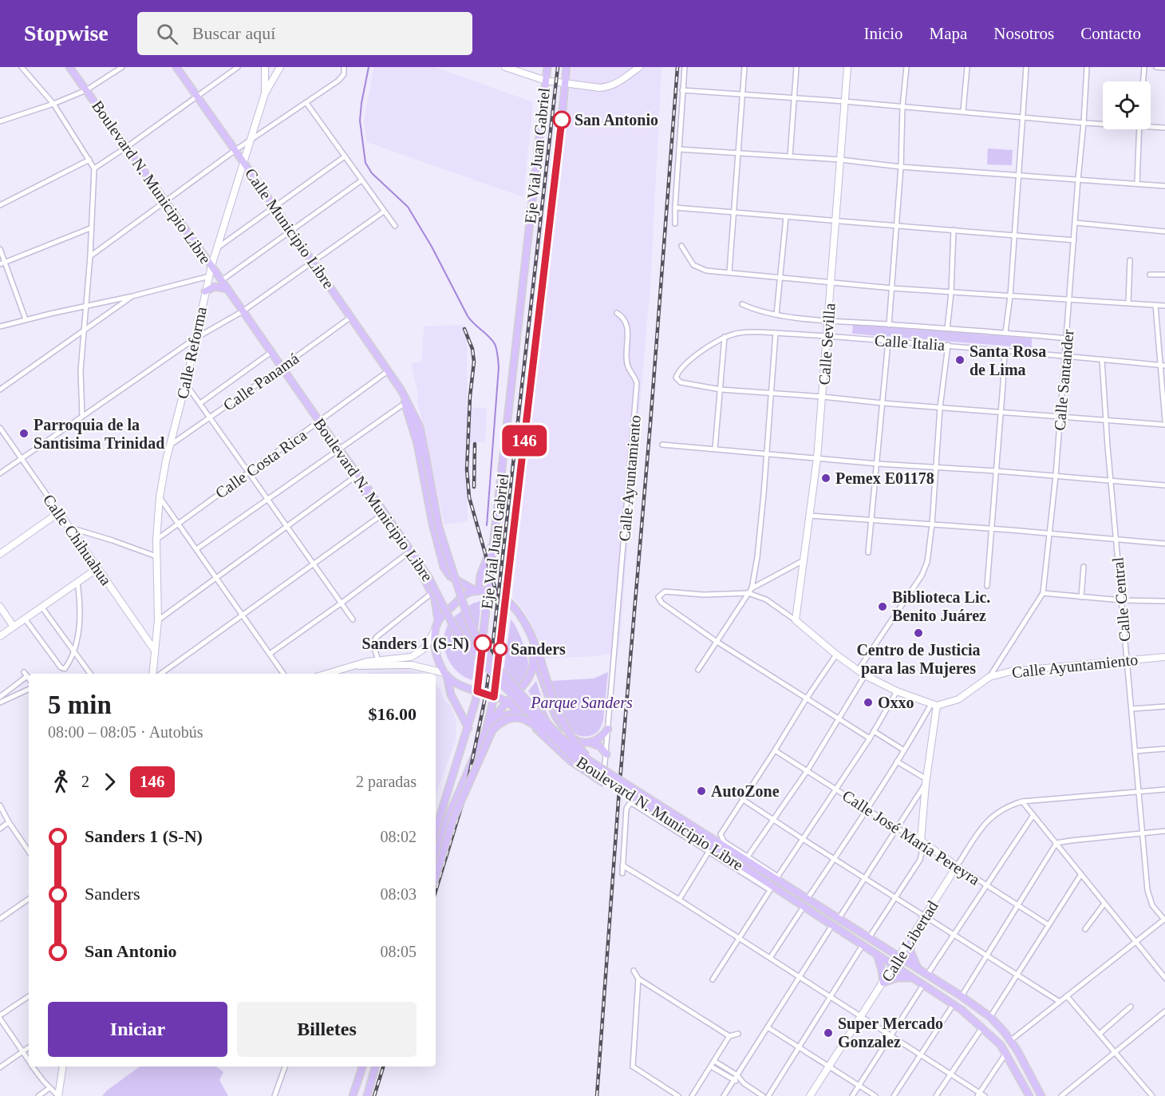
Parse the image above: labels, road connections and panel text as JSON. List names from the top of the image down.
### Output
{
  "streets": {
    "main road": [
      "Eje Vial Juan Gabriel",
      "Boulevard N. Municipio Libre",
      "Calle Municipio Libre",
      "Calle Sevilla",
      "Calle Reforma",
      "Calle Ayuntamiento",
      "Calle Chihuahua",
      "Calle José María Pereyra",
      "Calle Libertad"
    ],
    "street": [
      "Calle Italia",
      "Calle Santander",
      "Calle Panamá",
      "Calle Costa Rica",
      "Calle Central"
    ]
  },
  "crossings": [
    ["Boulevard N. Municipio Libre", "Calle Municipio Libre"],
    ["Boulevard N. Municipio Libre", "Calle Reforma"],
    ["Boulevard N. Municipio Libre", "Calle Panamá"],
    ["Boulevard N. Municipio Libre", "Calle Costa Rica"],
    ["Boulevard N. Municipio Libre", "Calle Libertad"],
    ["Calle Municipio Libre", "Calle Reforma"],
    ["Calle Municipio Libre", "Calle Panamá"],
    ["Calle Municipio Libre", "Calle Costa Rica"],
    ["Calle Italia", "Calle Sevilla"],
    ["Calle Italia", "Calle Santander"],
    ["Calle Italia", "Calle Central"],
    ["Calle Reforma", "Calle Panamá"],
    ["Calle Reforma", "Calle Costa Rica"],
    ["Calle Reforma", "Calle Chihuahua"],
    ["Calle Santander", "Calle Ayuntamiento"],
    ["Calle Ayuntamiento", "Calle Central"],
    ["Calle Central", "Calle Libertad"],
    ["Calle José María Pereyra", "Calle Libertad"]
  ],
  "parks": ["Parque Sanders"],
  "places": [
    "San Antonio",
    "Santa Rosa de Lima",
    "Parroquia de la Santisima Trinidad",
    "Pemex E01178",
    "Biblioteca Lic. Benito Juárez",
    "Centro de Justicia para las Mujeres",
    "Sanders 1 (S-N)",
    "Sanders",
    "Oxxo",
    "AutoZone",
    "Super Mercado Gonzalez"
  ],
  "lines": ["bus line 146"],
  "page": {
    "header": "Stopwise",
    "search": "Buscar aquí",
    "nav": [
      "Inicio",
      "Mapa",
      "Nosotros",
      "Contacto"
    ],
    "on_map": "146",
    "heading": ["5 min", "08:00 – 08:05 · Autobús", "$16.00"],
    "legs": ["2", "146", "2 paradas"],
    "list": [
      {
        "name": "Sanders 1 (S-N)",
        "value": "08:02"
      },
      {
        "name": "Sanders",
        "value": "08:03"
      },
      {
        "name": "San Antonio",
        "value": "08:05"
      }
    ],
    "buttons": ["Iniciar", "Billetes"]
  }
}
